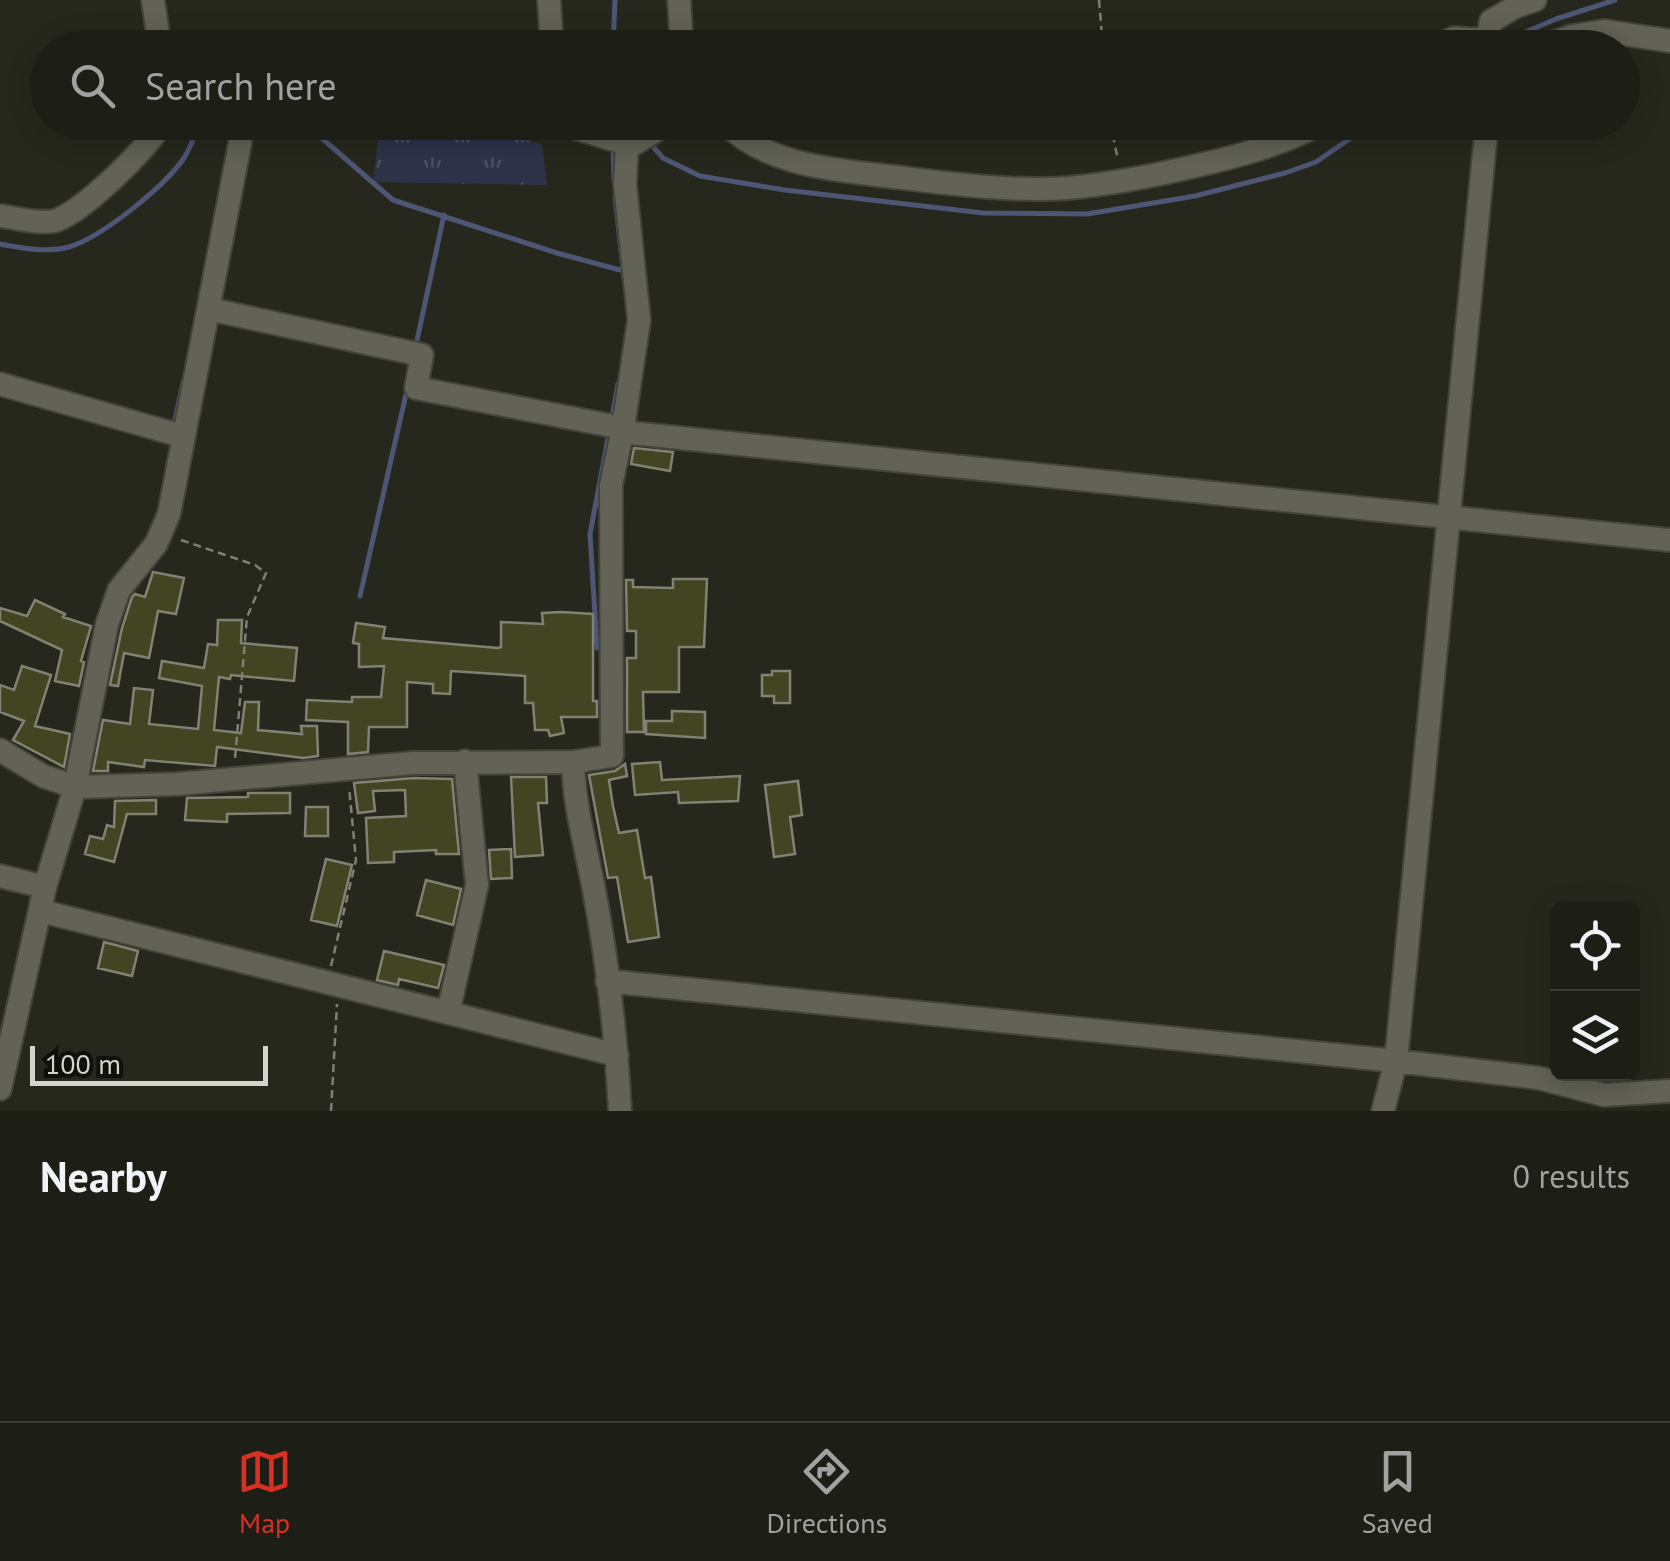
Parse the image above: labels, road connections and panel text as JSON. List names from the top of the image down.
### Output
{
  "scale_bar": "100 m",
  "page": {
    "search": "Search here",
    "scale": "100 m",
    "heading": ["Nearby", "0 results"],
    "nav": ["Map", "Directions", "Saved"]
  }
}
